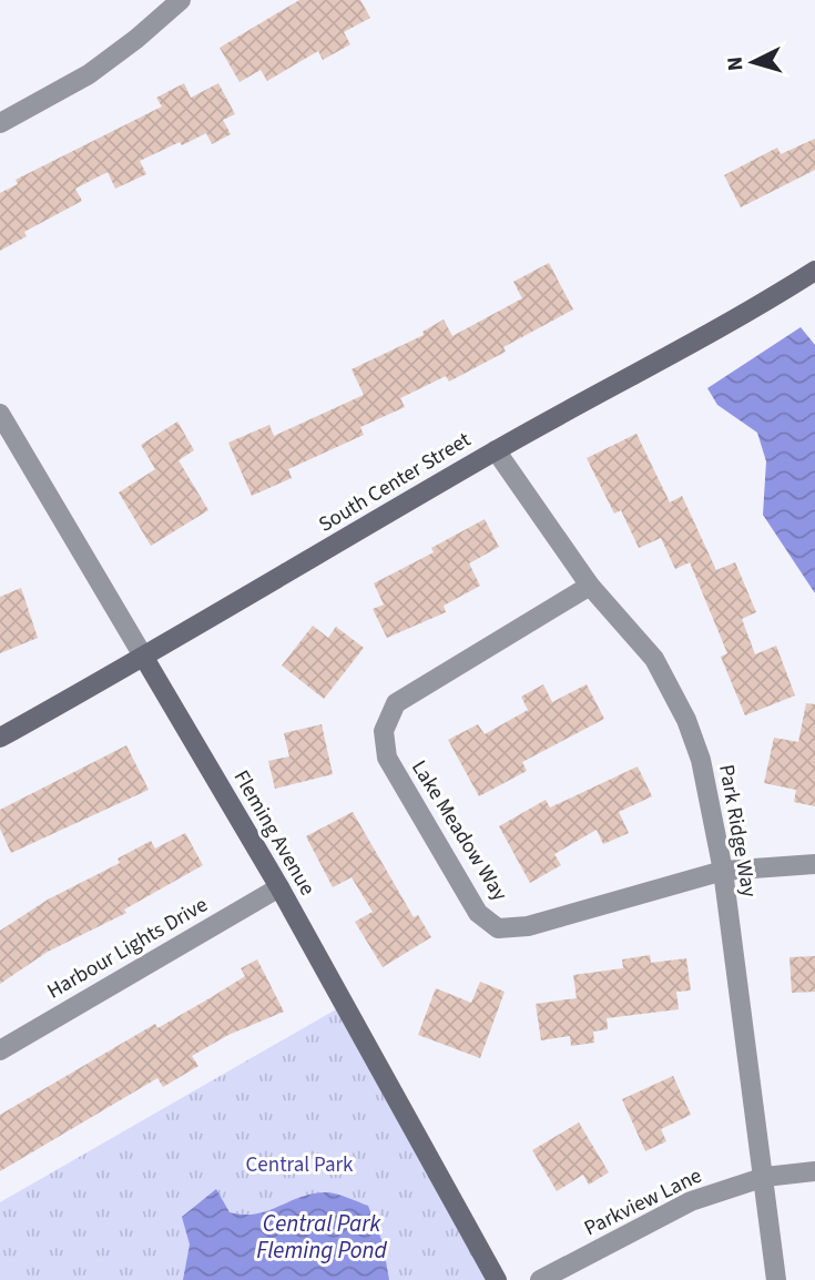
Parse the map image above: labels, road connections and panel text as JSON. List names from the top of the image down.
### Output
{
  "streets": {
    "street": [
      "South Center Street",
      "Lake Meadow Way",
      "Park Ridge Way",
      "Fleming Avenue",
      "Harbour Lights Drive",
      "Parkview Lane"
    ]
  },
  "crossings": [
    ["South Center Street", "Park Ridge Way"],
    ["South Center Street", "Fleming Avenue"],
    ["Lake Meadow Way", "Park Ridge Way"],
    ["Park Ridge Way", "Parkview Lane"],
    ["Fleming Avenue", "Harbour Lights Drive"]
  ],
  "water": ["Central Park Fleming Pond"],
  "parks": ["Central Park"],
  "north": "left"
}
